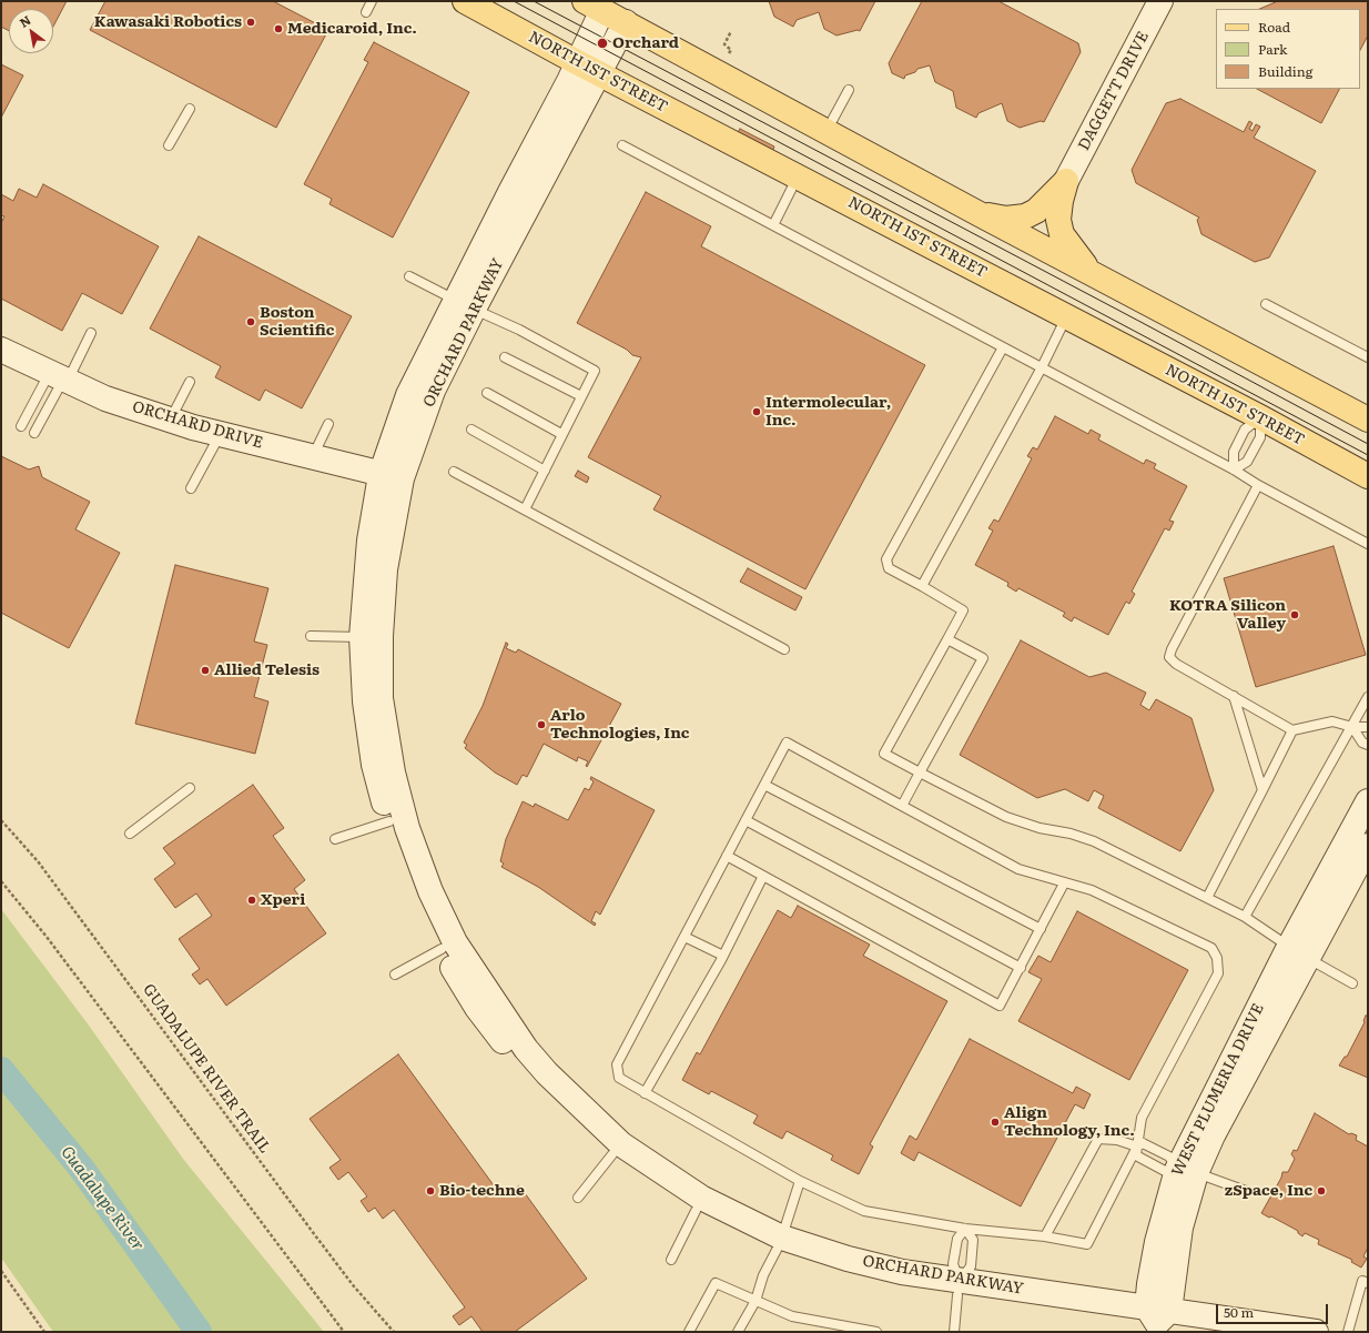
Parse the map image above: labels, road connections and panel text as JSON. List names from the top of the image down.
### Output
{
  "streets": {
    "main road": [
      "NORTH 1ST STREET",
      "DAGGETT DRIVE",
      "ORCHARD PARKWAY",
      "ORCHARD DRIVE",
      "WEST PLUMERIA DRIVE"
    ],
    "path": ["GUADALUPE RIVER TRAIL"]
  },
  "crossings": [
    ["NORTH 1ST STREET", "ORCHARD PARKWAY"],
    ["ORCHARD PARKWAY", "ORCHARD DRIVE"],
    ["ORCHARD PARKWAY", "WEST PLUMERIA DRIVE"]
  ],
  "water": ["Guadalupe River"],
  "places": [
    "Kawasaki Robotics",
    "Medicaroid, Inc.",
    "Orchard",
    "Boston Scientific",
    "Intermolecular, Inc.",
    "KOTRA Silicon Valley",
    "Allied Telesis",
    "Arlo Technologies, Inc",
    "Xperi",
    "Align Technology, Inc.",
    "Bio-techne",
    "zSpace, Inc"
  ],
  "legend": ["Road", "Park", "Building"],
  "scale_bar": "50 m",
  "north": "top left"
}
